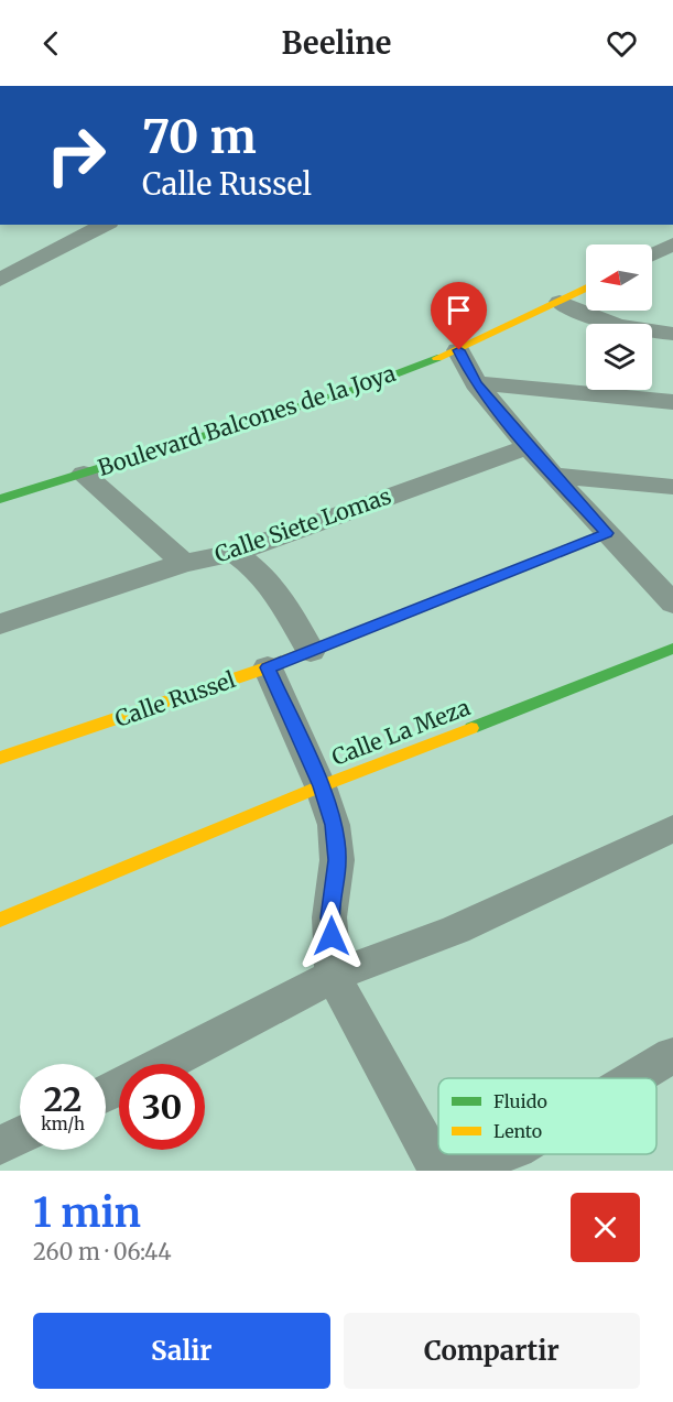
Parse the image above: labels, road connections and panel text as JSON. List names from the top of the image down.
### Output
{
  "streets": {
    "street": [
      "Boulevard Balcones de la Joya",
      "Calle Siete Lomas",
      "Calle Russel",
      "Calle La Meza"
    ]
  },
  "legend": ["Fluido", "Lento"],
  "north": "left",
  "page": {
    "header": "Beeline",
    "turn": ["70 m", "Calle Russel"],
    "speed": "22 km/h",
    "limit": "30",
    "heading": ["1 min", "260 m · 06:44"],
    "buttons": ["Salir", "Compartir"]
  }
}
